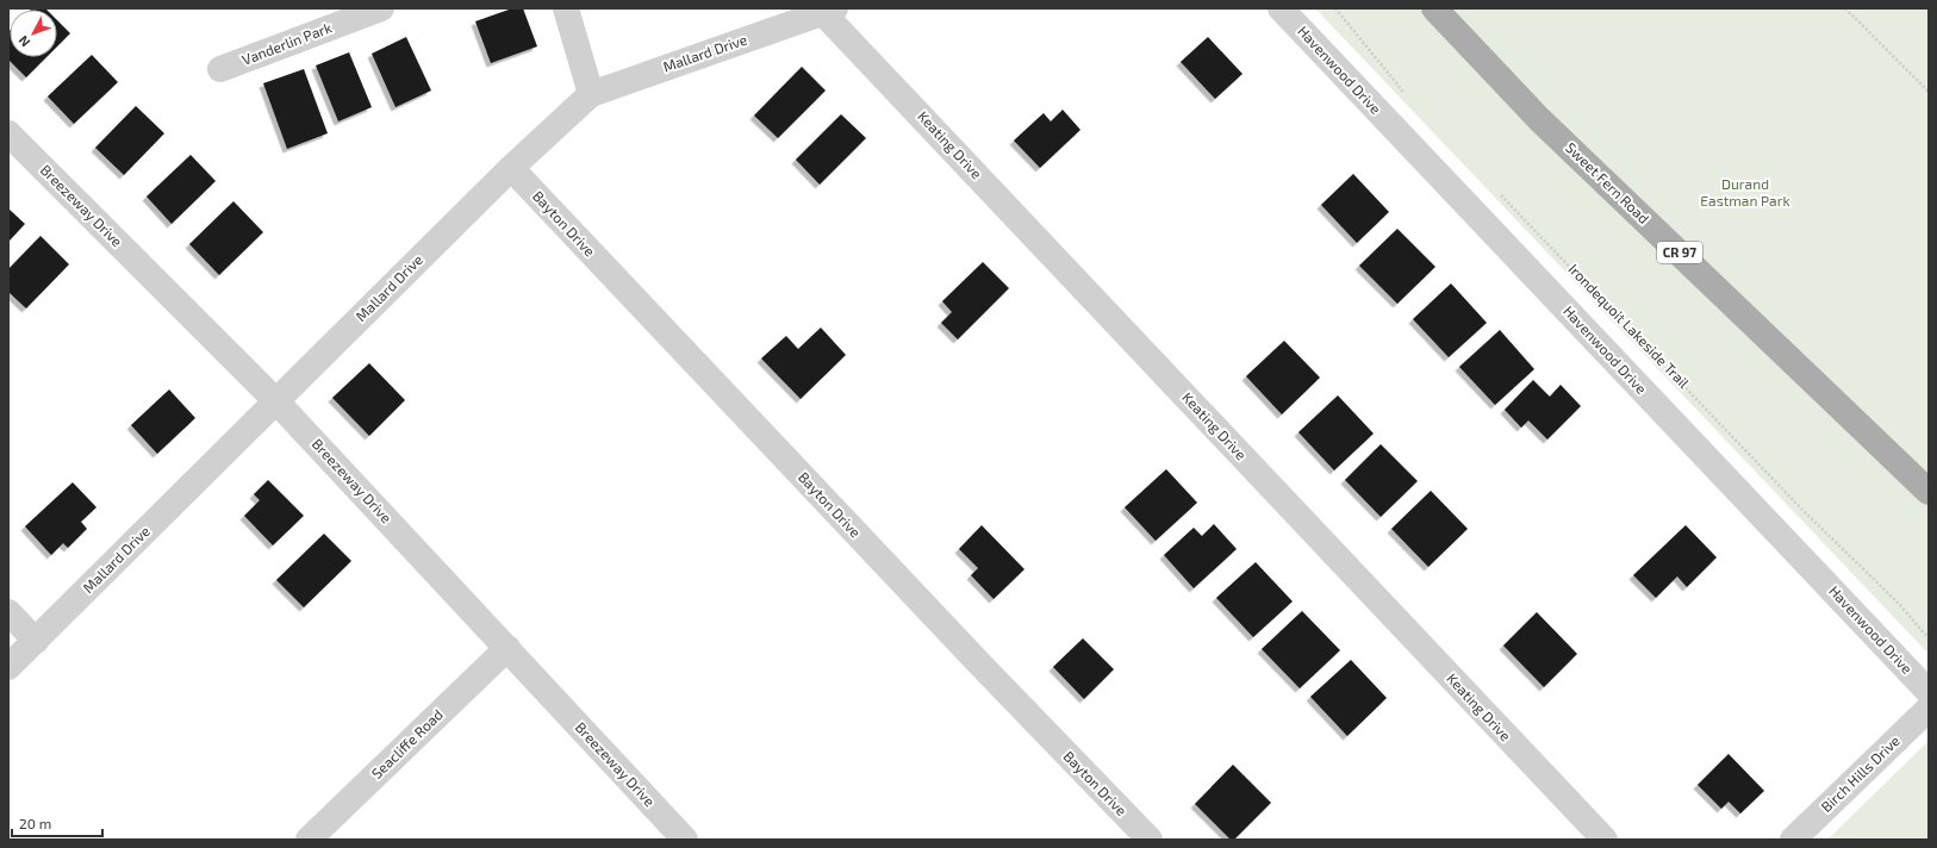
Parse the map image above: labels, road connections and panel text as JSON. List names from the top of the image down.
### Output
{
  "streets": {
    "main road": ["Sweet Fern Road", "CR 97"],
    "street": [
      "Vanderlin Park",
      "Mallard Drive",
      "Havenwood Drive",
      "Keating Drive",
      "Breezeway Drive",
      "Bayton Drive",
      "Seacliffe Road",
      "Birch Hills Drive"
    ],
    "path": ["Irondequoit Lakeside Trail"]
  },
  "crossings": [
    ["Mallard Drive", "Keating Drive"],
    ["Mallard Drive", "Breezeway Drive"],
    ["Mallard Drive", "Bayton Drive"],
    ["Breezeway Drive", "Seacliffe Road"]
  ],
  "parks": ["Durand Eastman Park"],
  "scale_bar": "20 m",
  "north": "bottom left"
}
